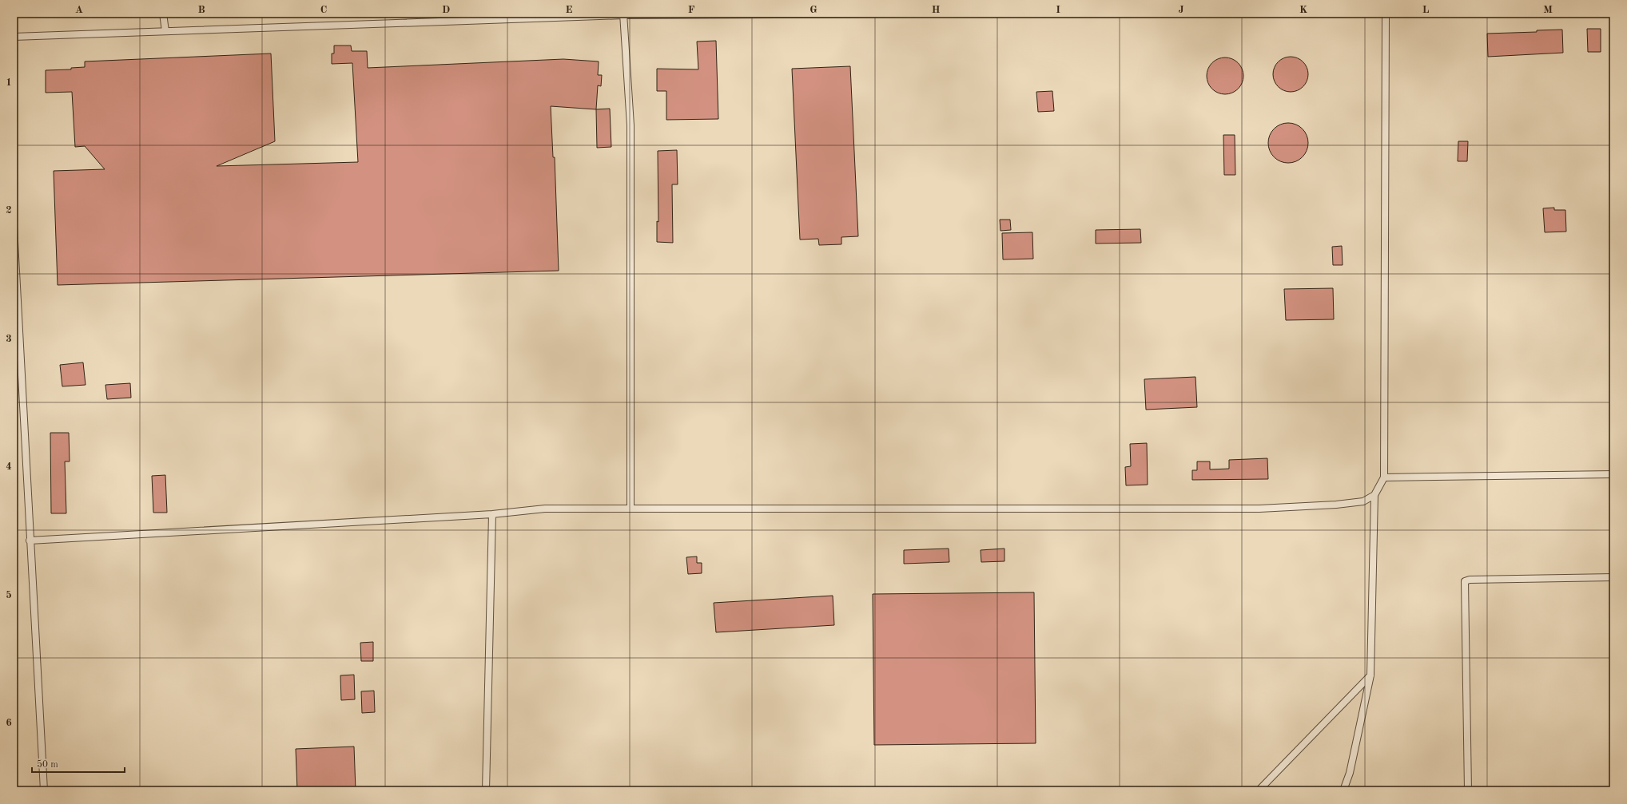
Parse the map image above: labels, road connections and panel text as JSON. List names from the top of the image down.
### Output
{
  "scale_bar": "50 m",
  "grid": {
    "columns": [
      "A",
      "B",
      "C",
      "D",
      "E",
      "F",
      "G",
      "H",
      "I",
      "J",
      "K",
      "L",
      "M"
    ],
    "rows": [
      "1",
      "2",
      "3",
      "4",
      "5",
      "6"
    ]
  }
}
